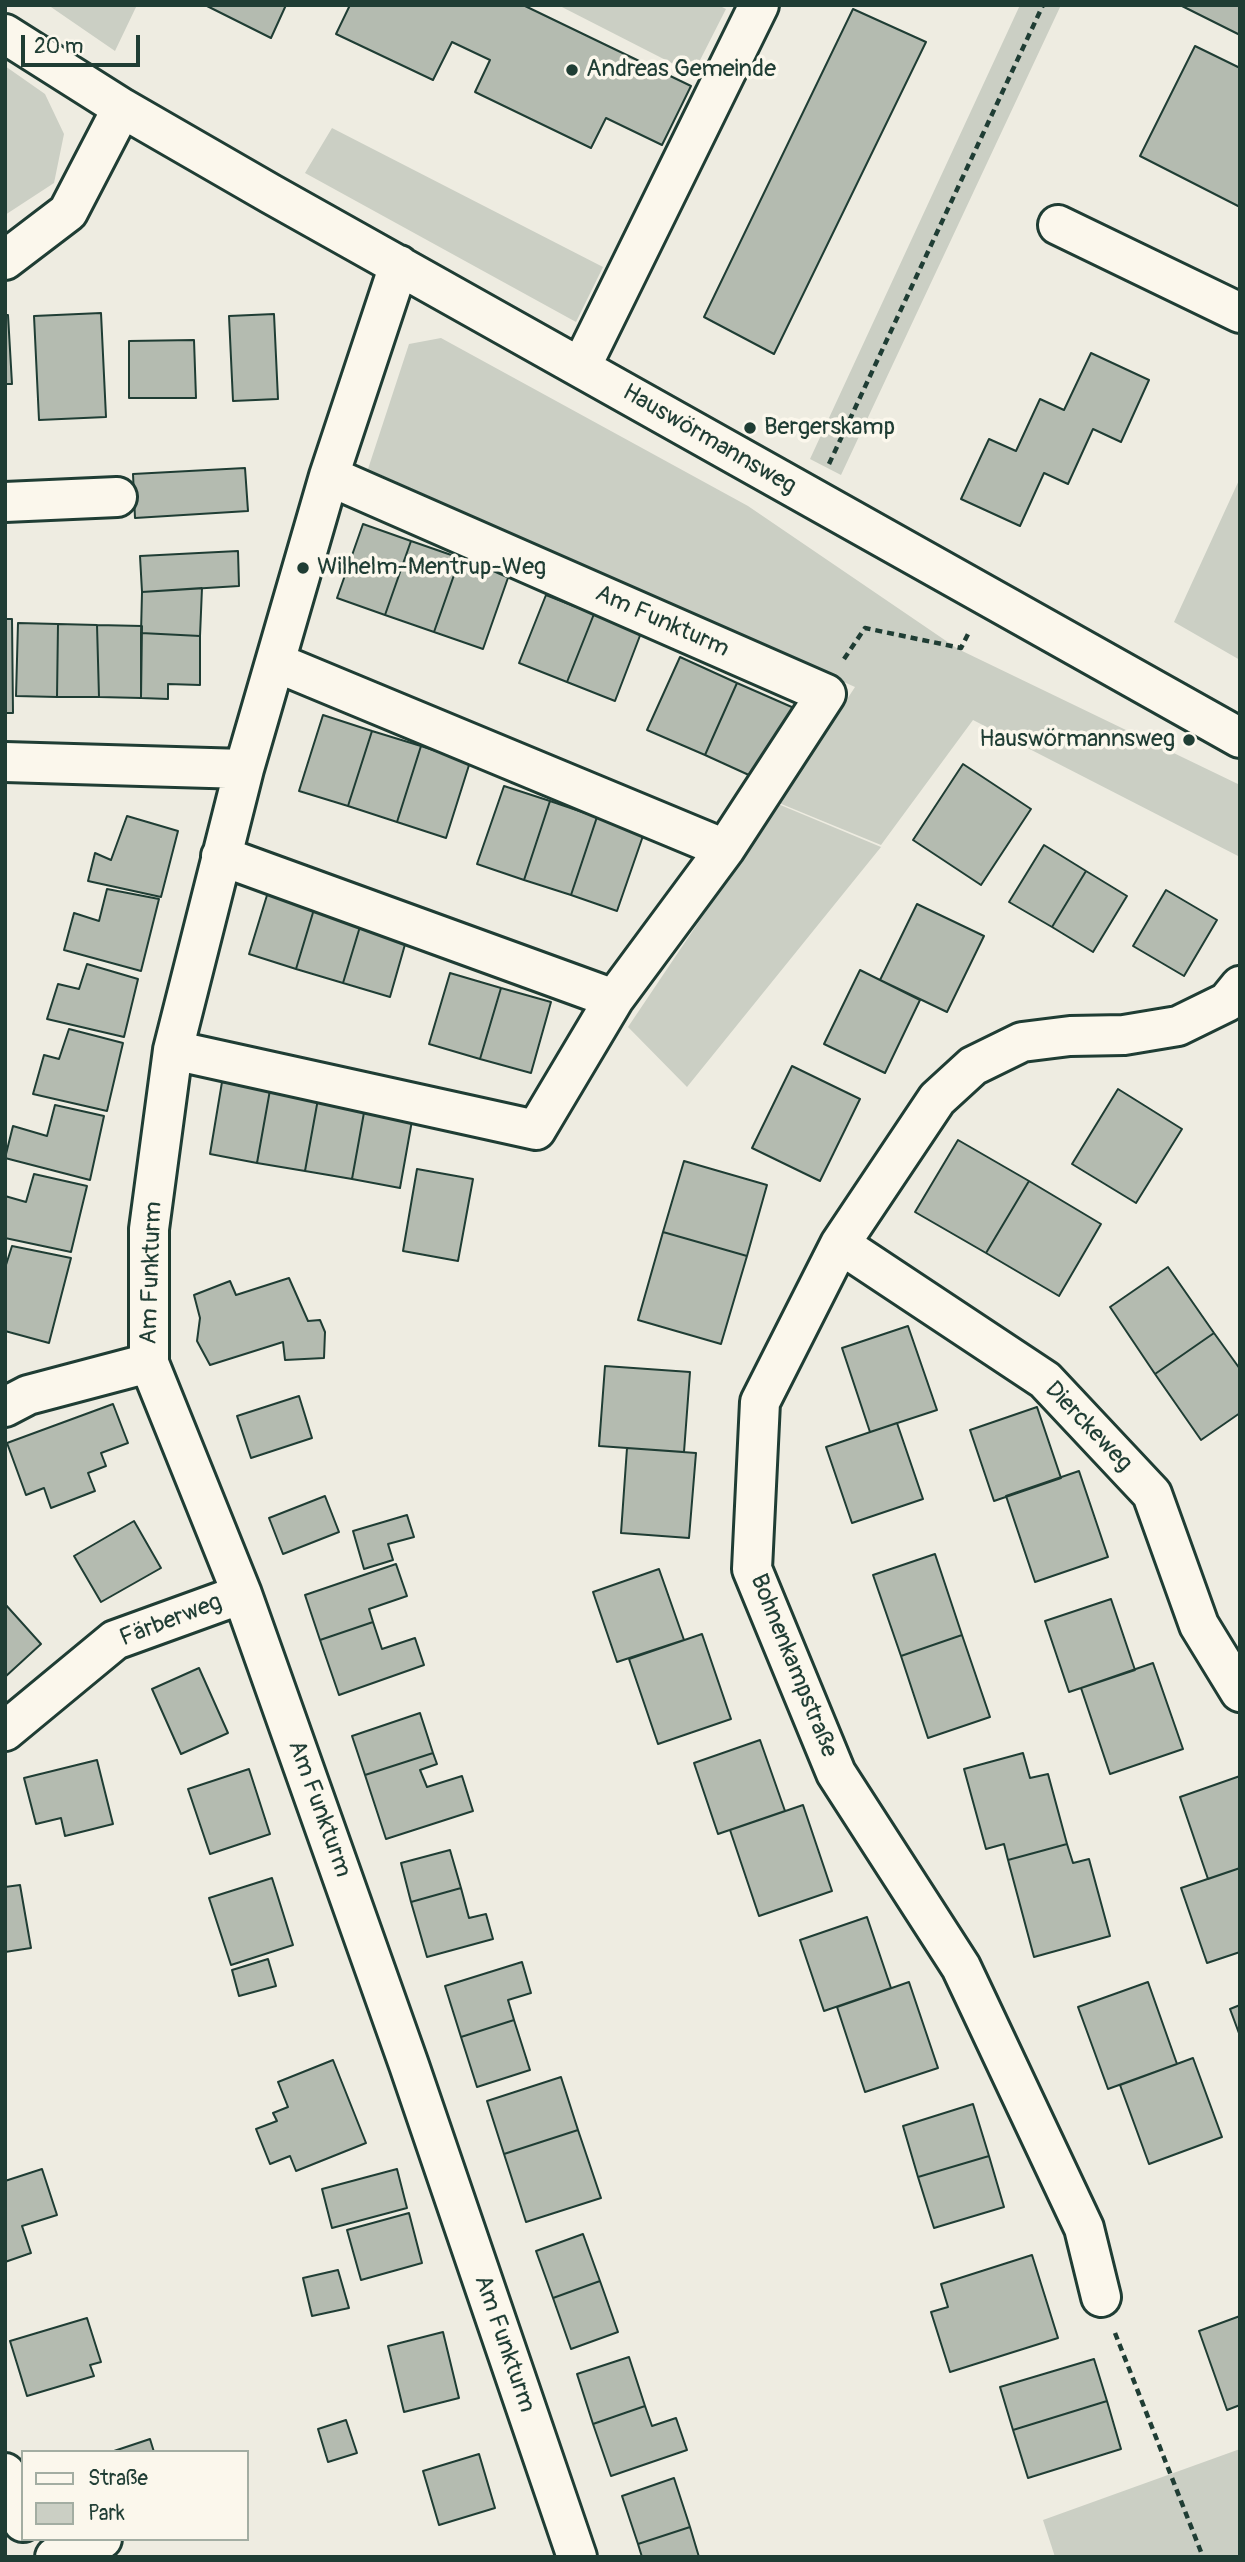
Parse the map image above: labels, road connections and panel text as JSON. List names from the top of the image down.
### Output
{
  "streets": {
    "street": [
      "Hauswörmannsweg",
      "Am Funkturm",
      "Dierckeweg",
      "Färberweg",
      "Bohnenkampstraße"
    ]
  },
  "crossings": [
    ["Hauswörmannsweg", "Am Funkturm"],
    ["Am Funkturm", "Färberweg"],
    ["Dierckeweg", "Bohnenkampstraße"]
  ],
  "places": [
    "Andreas Gemeinde",
    "Bergerskamp",
    "Wilhelm-Mentrup-Weg",
    "Hauswörmannsweg"
  ],
  "legend": ["Straße", "Park"],
  "scale_bar": "20 m"
}
